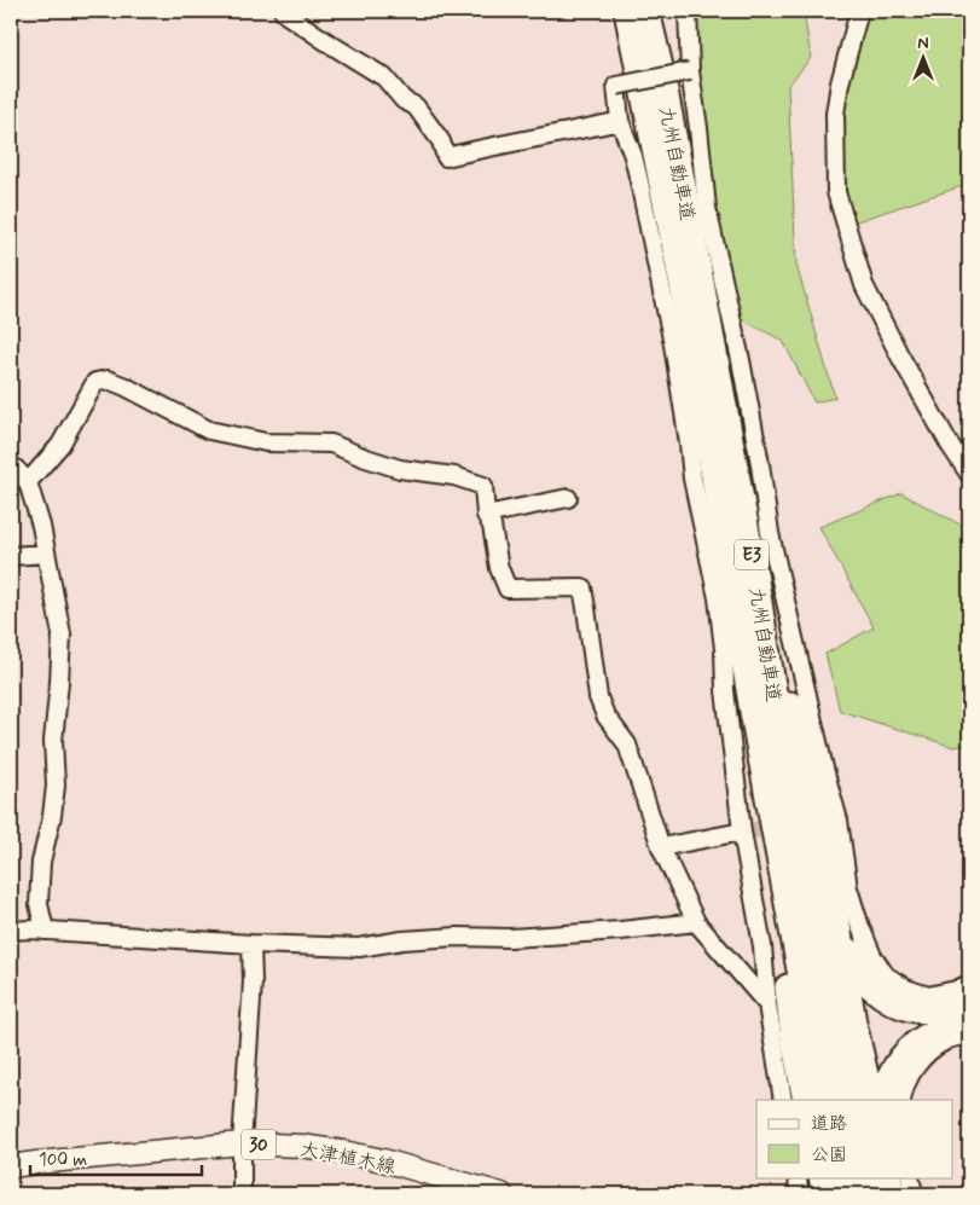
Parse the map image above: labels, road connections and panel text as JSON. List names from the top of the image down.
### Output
{
  "streets": {
    "highway": ["九州自動車道", "E3"],
    "main road": ["30", "大津植木線"]
  },
  "legend": ["道路", "公園"],
  "scale_bar": "100 m",
  "north": "top"
}
